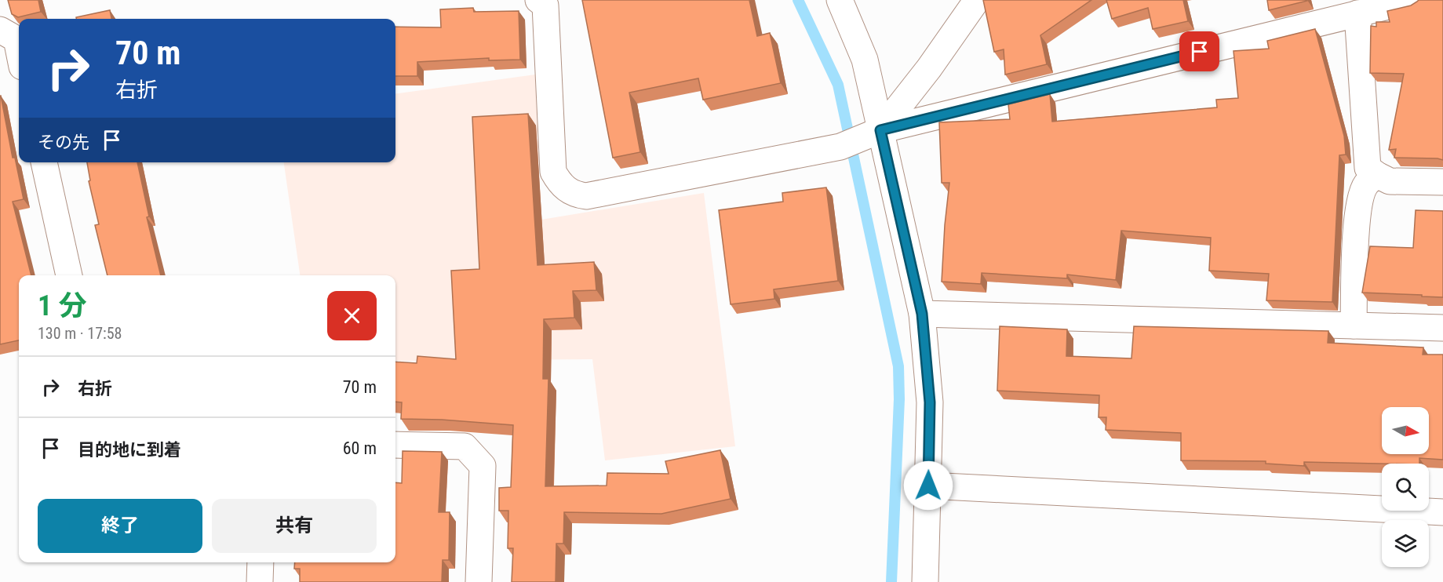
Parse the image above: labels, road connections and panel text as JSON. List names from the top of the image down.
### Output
{
  "north": "right",
  "page": {
    "turn": ["70 m", "右折"],
    "then": "その先",
    "heading": ["1 分", "130 m · 17:58"],
    "list": [
      {
        "name": "右折",
        "value": "70 m"
      },
      {
        "name": "目的地に到着",
        "value": "60 m"
      }
    ],
    "buttons": ["終了", "共有"]
  }
}
